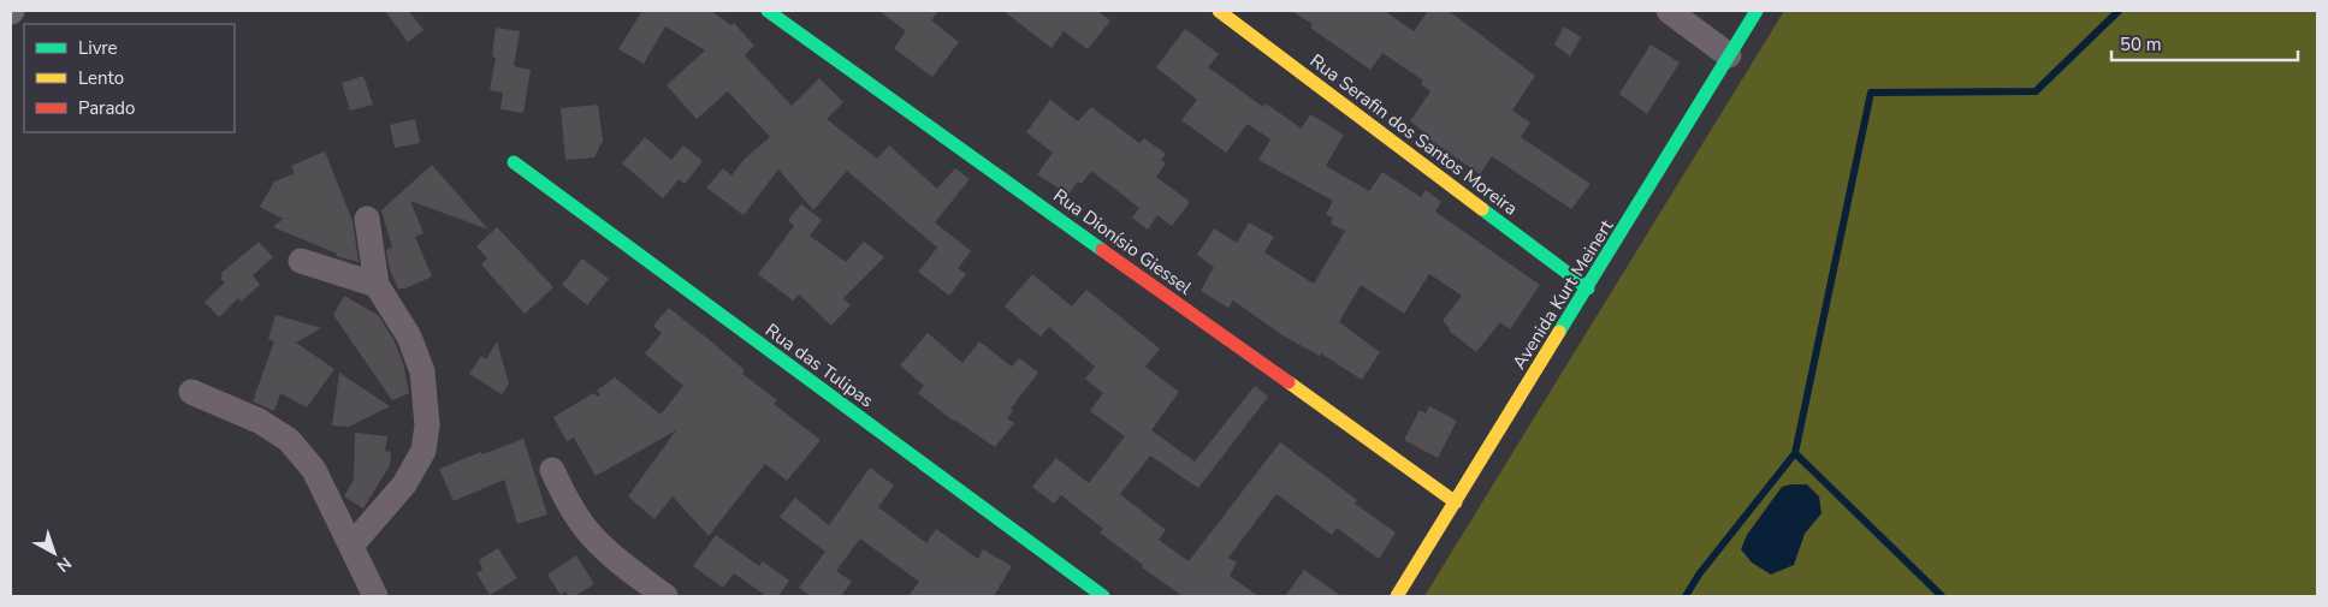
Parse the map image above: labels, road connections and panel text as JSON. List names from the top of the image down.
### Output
{
  "streets": {
    "street": [
      "Rua Serafin dos Santos Moreira",
      "Rua Dionísio Giessel",
      "Avenida Kurt Meinert",
      "Rua das Tulipas"
    ]
  },
  "crossings": [
    ["Rua Serafin dos Santos Moreira", "Avenida Kurt Meinert"],
    ["Rua Dionísio Giessel", "Avenida Kurt Meinert"]
  ],
  "legend": ["Livre", "Lento", "Parado"],
  "scale_bar": "50 m",
  "north": "bottom right"
}
